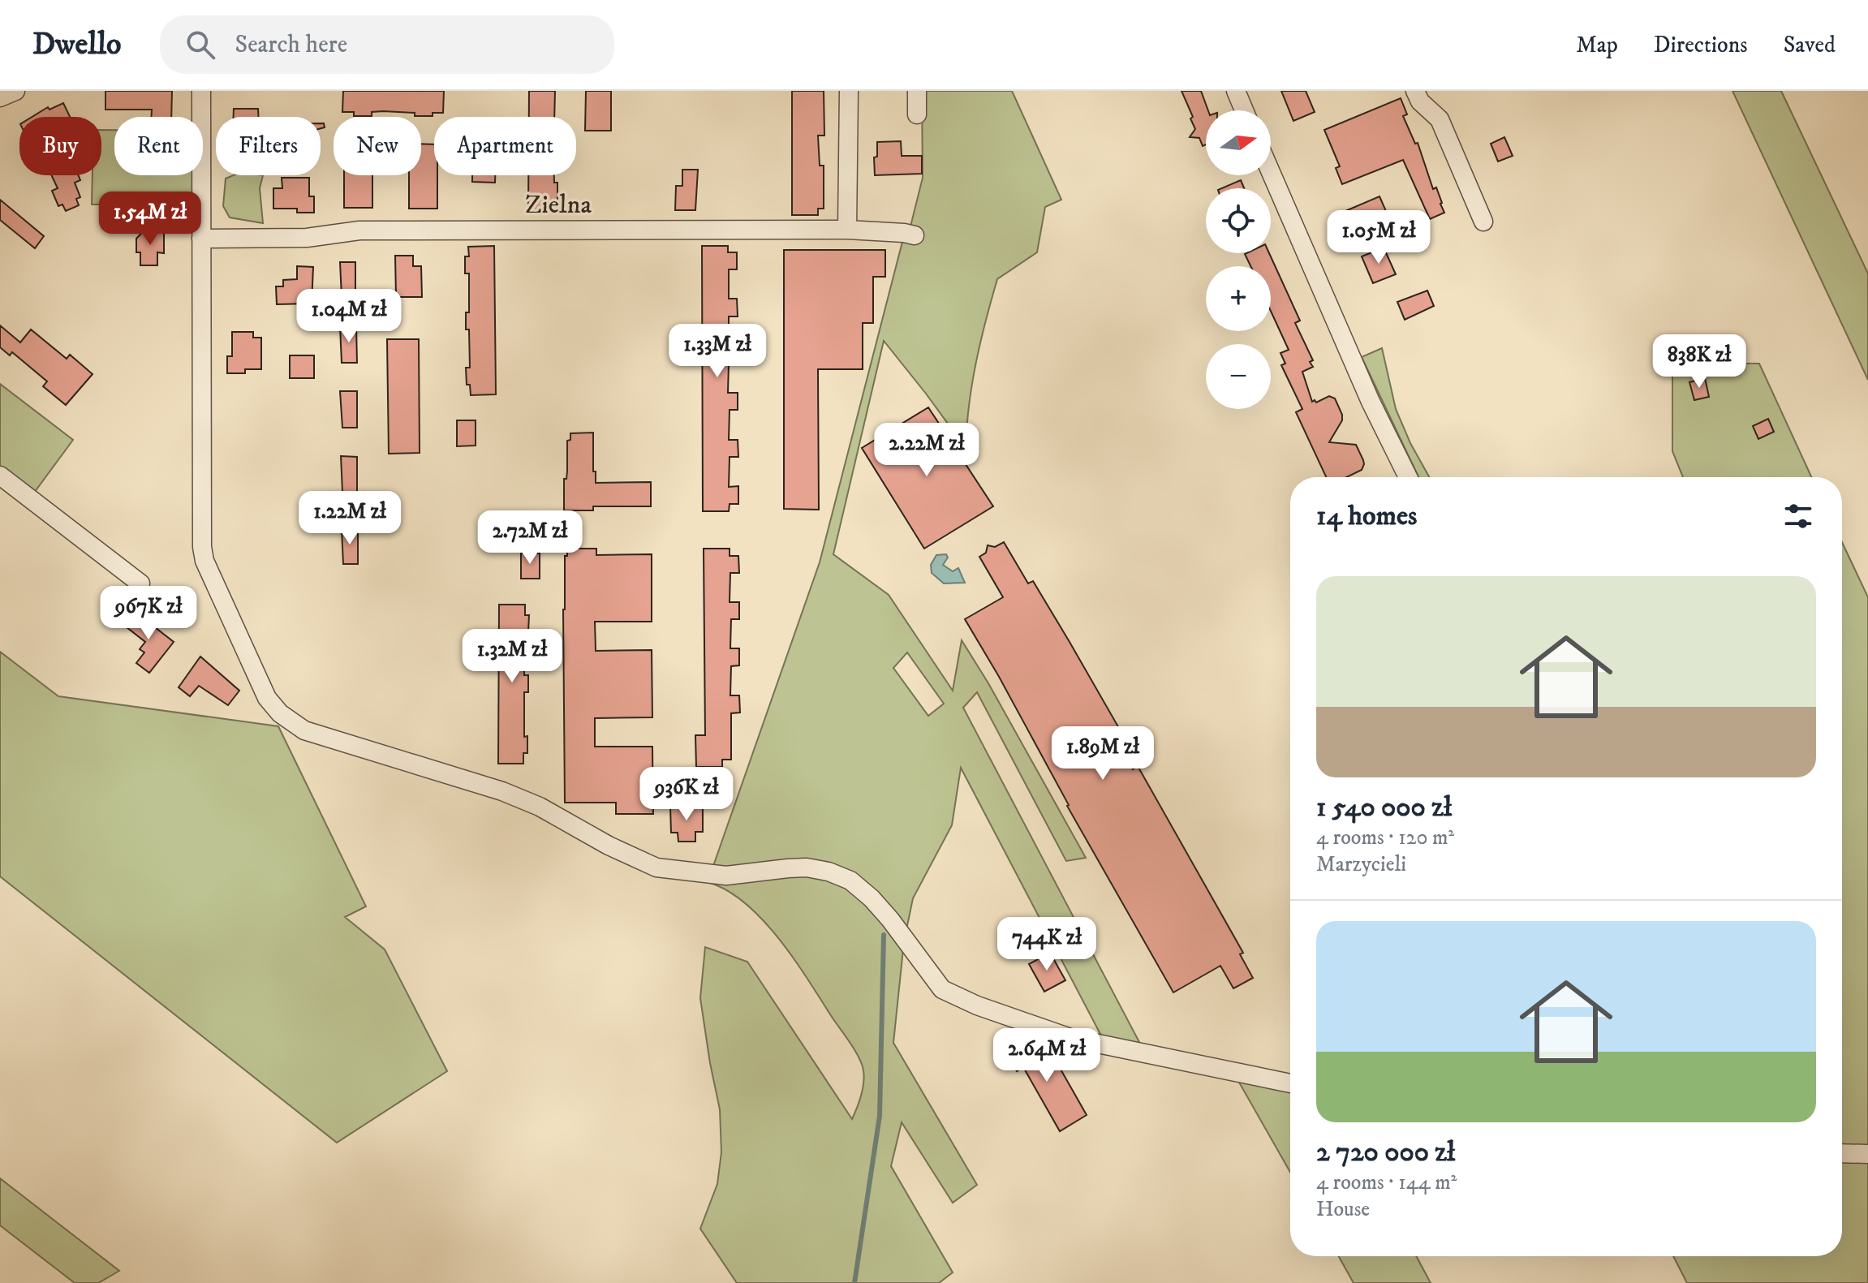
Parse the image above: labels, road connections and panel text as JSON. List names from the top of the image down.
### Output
{
  "streets": {
    "street": ["Zielna"]
  },
  "north": "right",
  "page": {
    "header": "Dwello",
    "search": "Search here",
    "nav": ["Map", "Directions", "Saved"],
    "map_buttons": ["+", "−"],
    "chip": [
      "Buy",
      "Rent",
      "Filters",
      "New",
      "Apartment"
    ],
    "price": [
      "1.54M zł",
      "1.05M zł",
      "1.04M zł",
      "1.33M zł",
      "838K zł",
      "2.22M zł",
      "1.22M zł",
      "2.72M zł",
      "967K zł",
      "1.32M zł",
      "1.89M zł",
      "936K zł",
      "744K zł",
      "2.64M zł"
    ],
    "heading": "14 homes",
    "list": [
      {
        "name": "1 540 000 zł",
        "note": "4 rooms · 120 m² · Marzycieli"
      },
      {
        "name": "2 720 000 zł",
        "note": "4 rooms · 144 m² · House"
      }
    ]
  }
}
